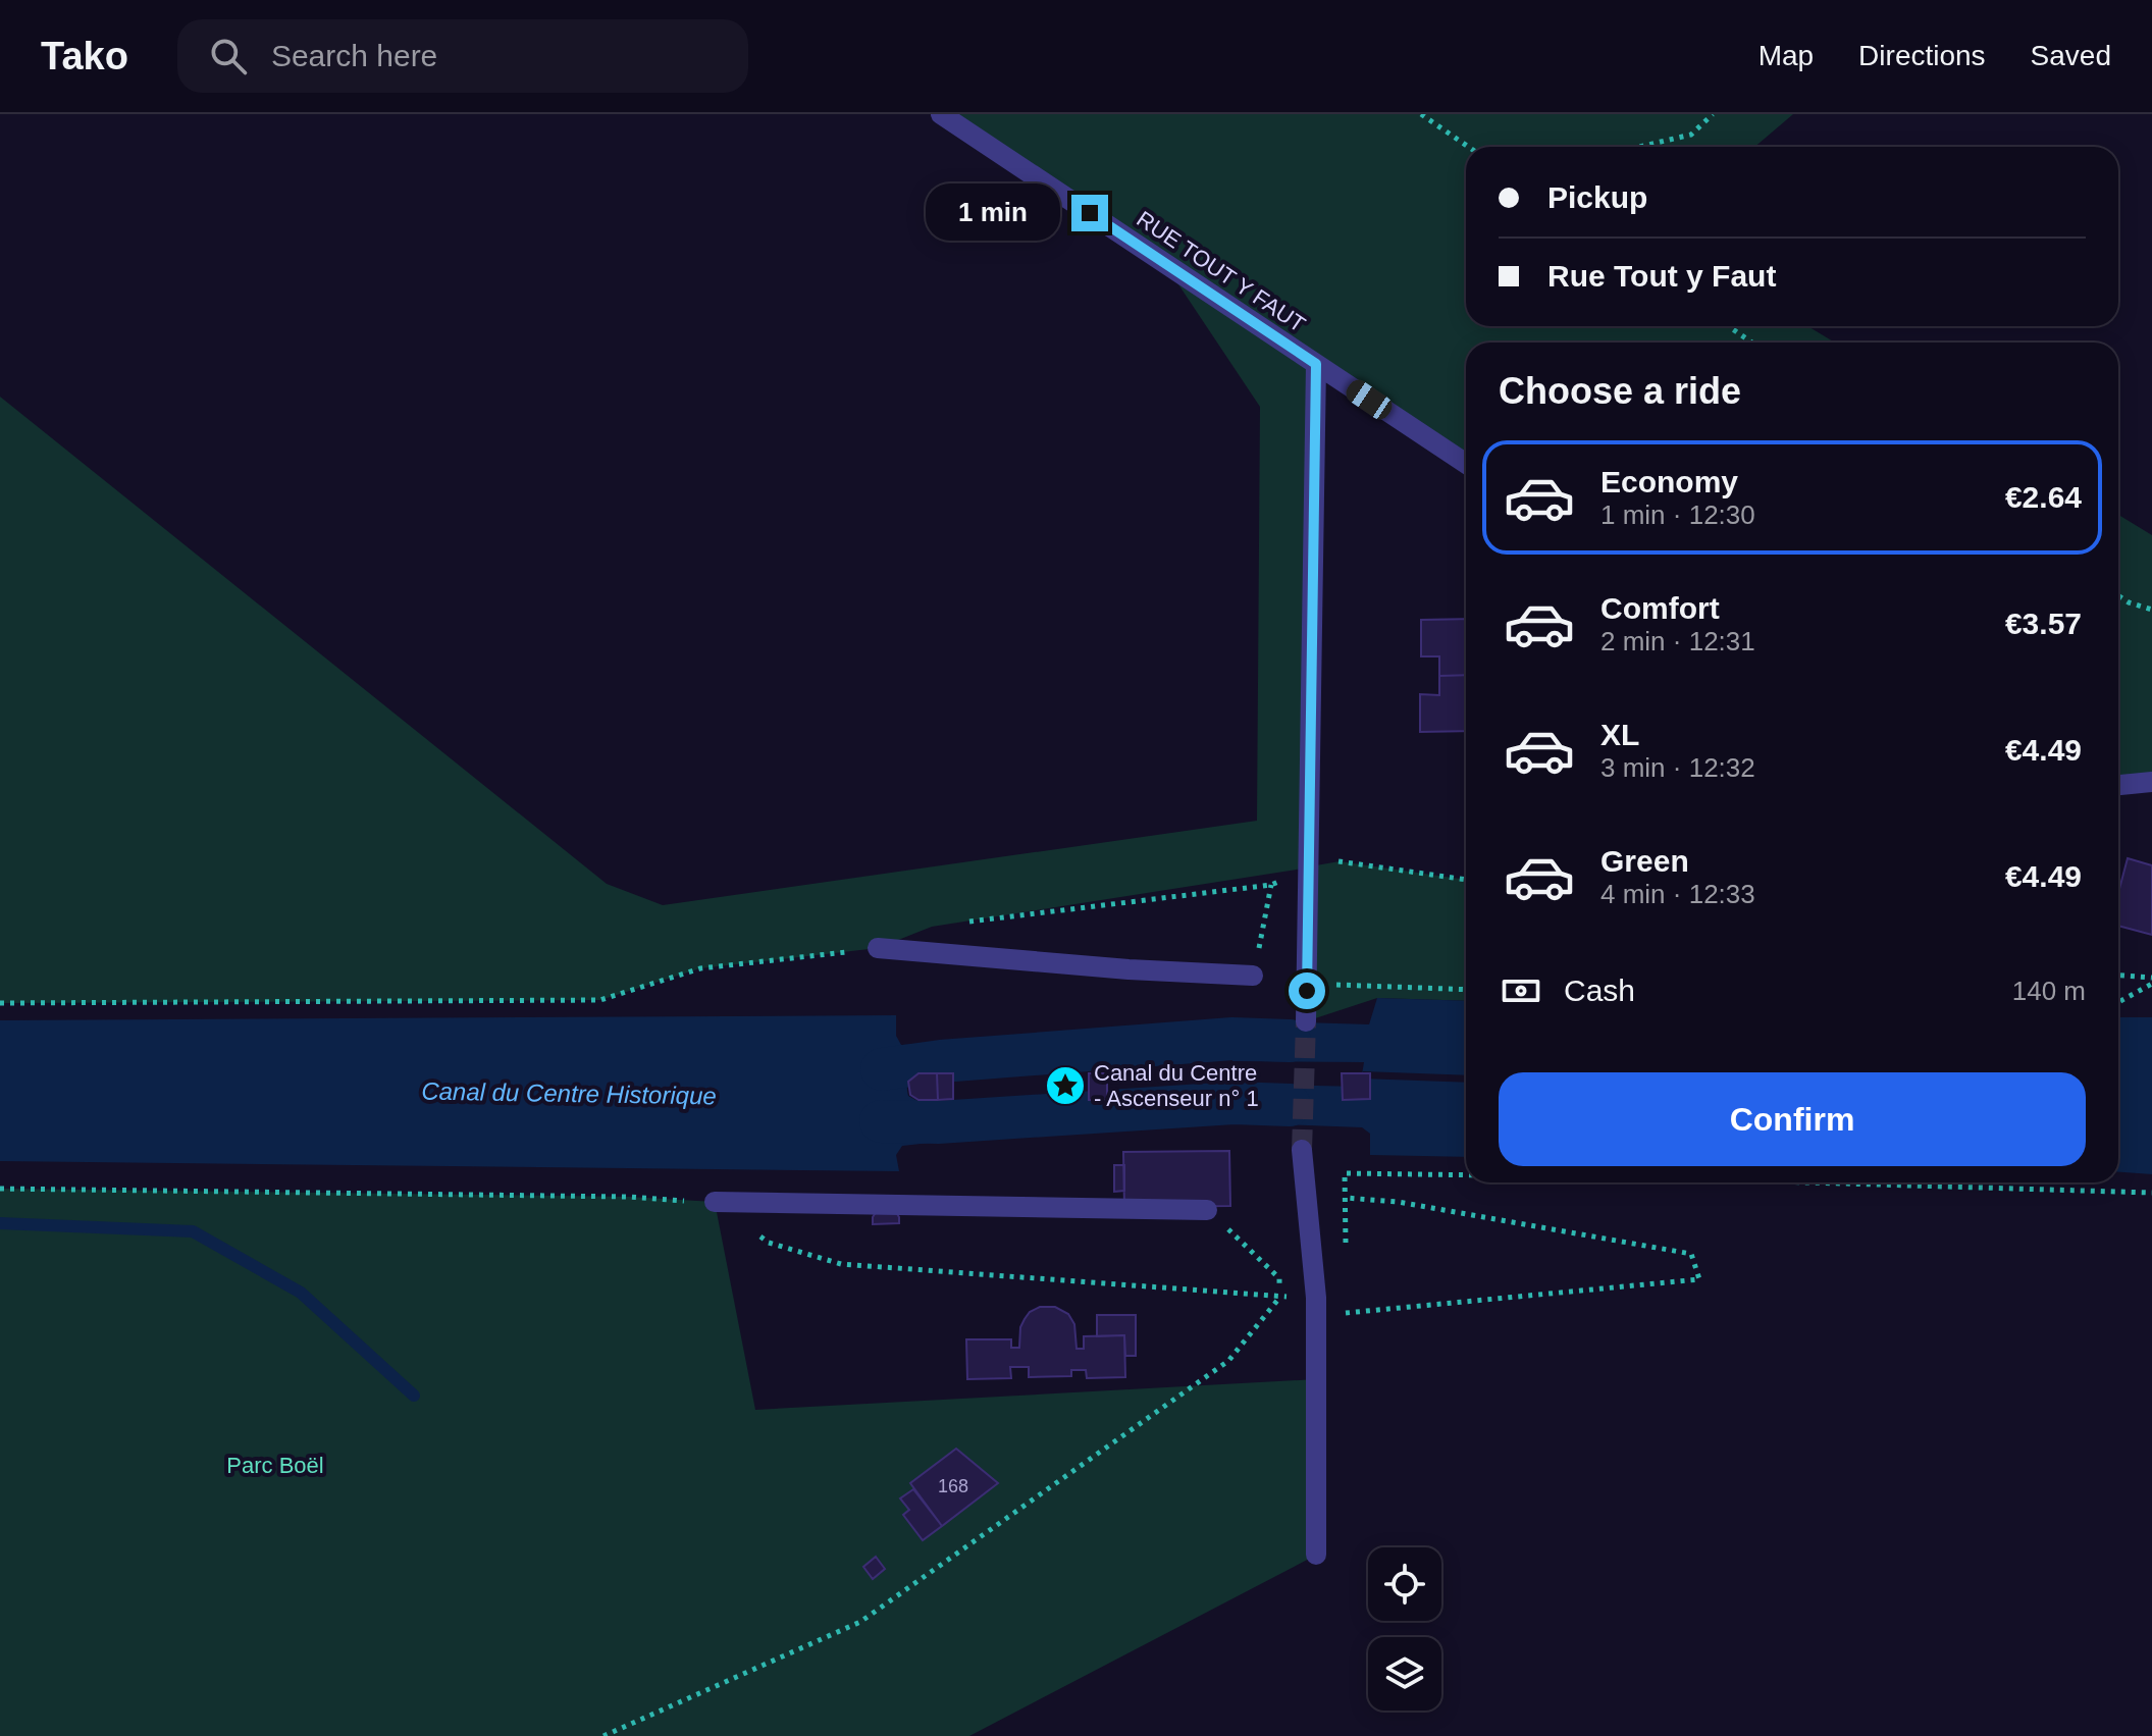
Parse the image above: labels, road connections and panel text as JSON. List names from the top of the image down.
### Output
{
  "streets": {
    "street": ["RUE TOUT Y FAUT"]
  },
  "water": ["Canal du Centre Historique"],
  "parks": ["Parc Boël"],
  "places": {
    "place": ["Canal du Centre - Ascenseur n° 1"]
  },
  "house_numbers": ["168"],
  "page": {
    "header": "Tako",
    "search": "Search here",
    "nav": ["Map", "Directions", "Saved"],
    "banner": ["Pickup", "Rue Tout y Faut"],
    "bubble": "1 min",
    "heading": "Choose a ride",
    "list": [
      {
        "name": "Economy",
        "note": "1 min · 12:30",
        "value": "€2.64"
      },
      {
        "name": "Comfort",
        "note": "2 min · 12:31",
        "value": "€3.57"
      },
      {
        "name": "XL",
        "note": "3 min · 12:32",
        "value": "€4.49"
      },
      {
        "name": "Green",
        "note": "4 min · 12:33",
        "value": "€4.49"
      }
    ],
    "pay": ["Cash", "140 m"],
    "buttons": "Confirm"
  }
}
